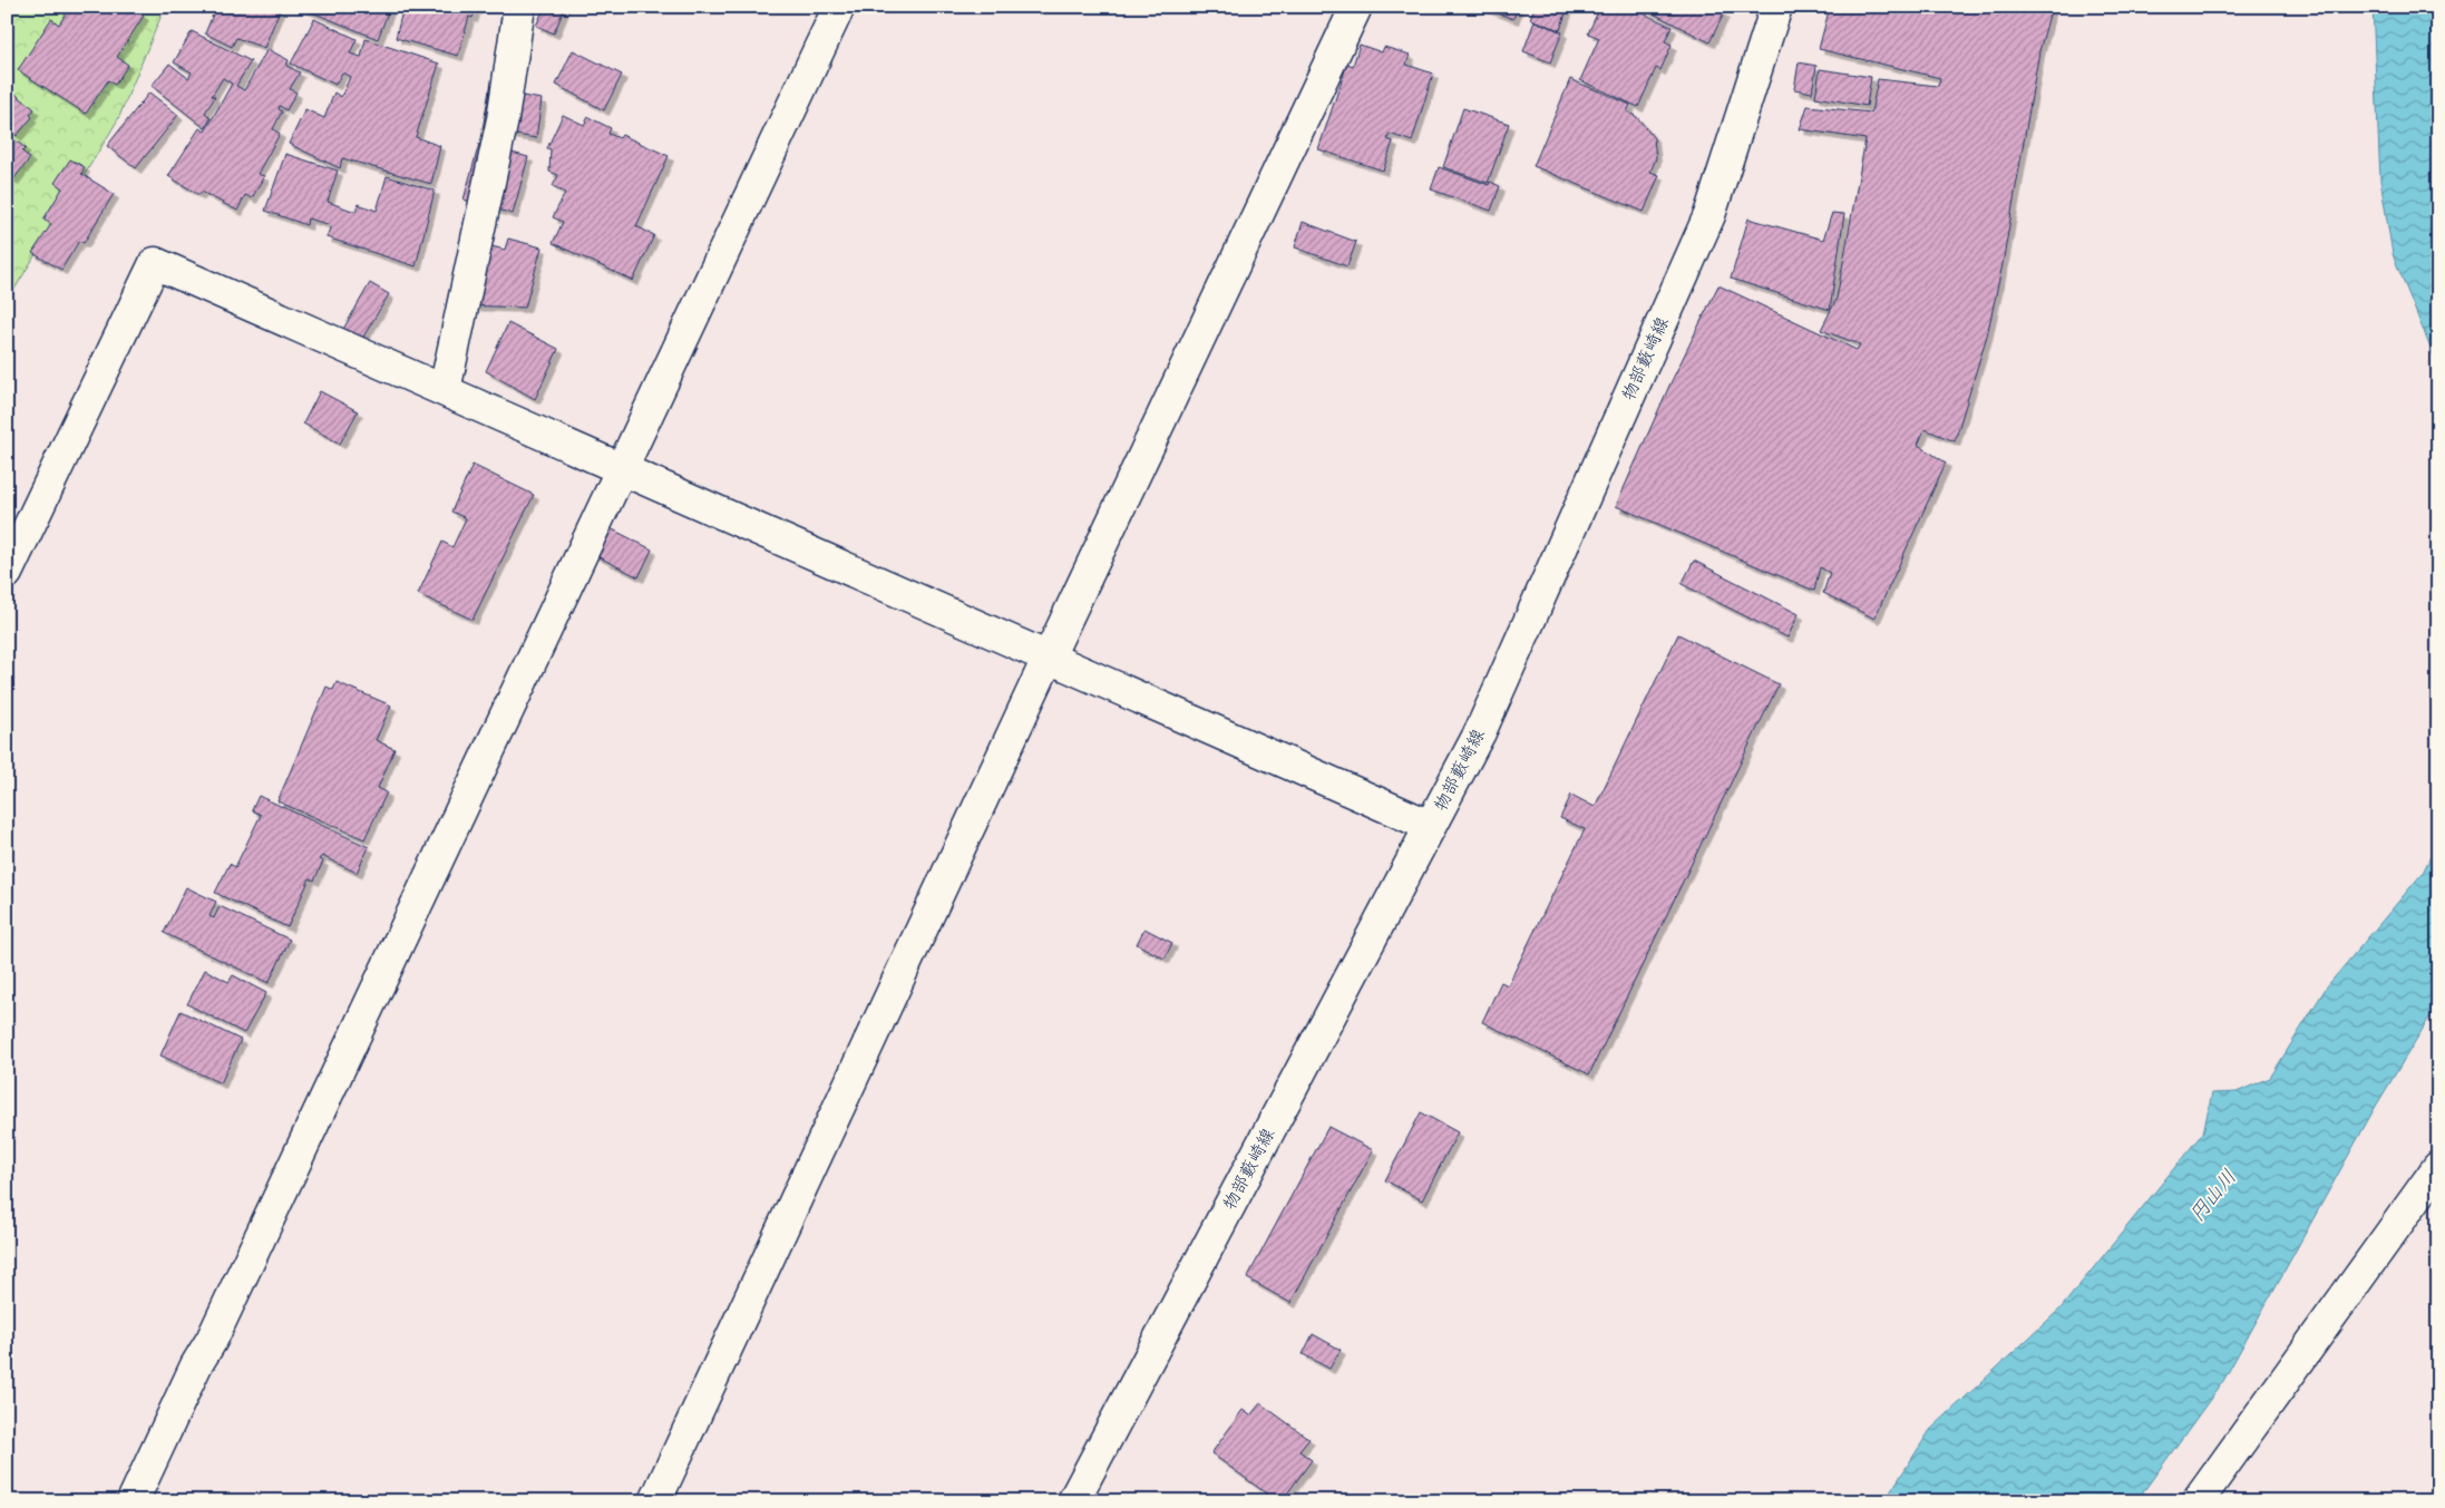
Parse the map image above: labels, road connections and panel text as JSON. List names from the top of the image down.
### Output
{
  "streets": {
    "street": ["物部藪崎線"]
  },
  "water": ["円山川"]
}
